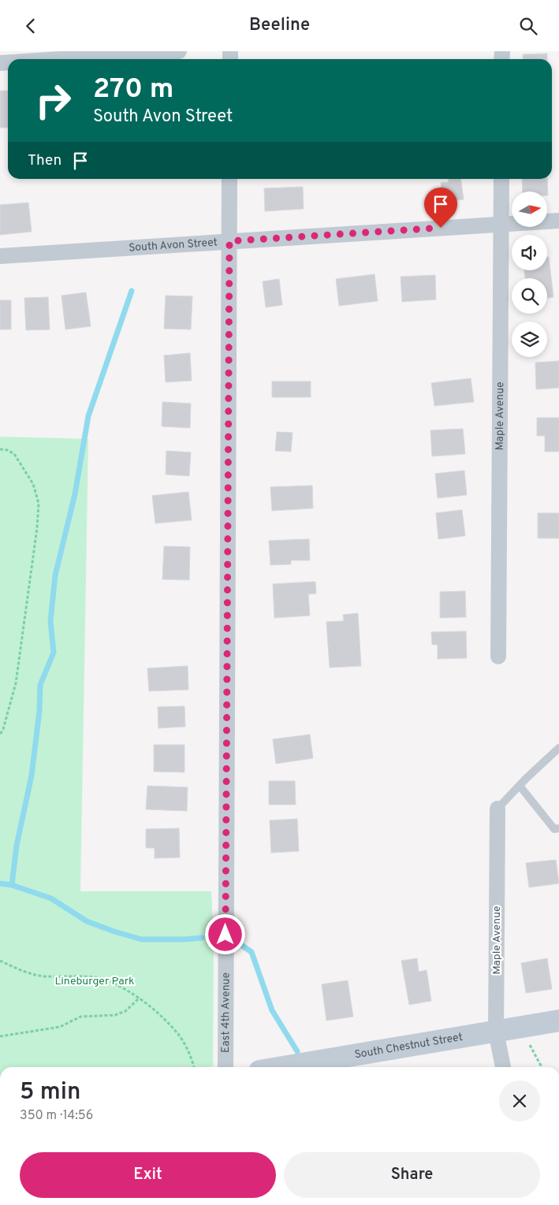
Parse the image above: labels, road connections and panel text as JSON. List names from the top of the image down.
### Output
{
  "streets": {
    "street": [
      "South Avon Street",
      "Maple Avenue",
      "East 4th Avenue",
      "South Chestnut Street"
    ]
  },
  "crossings": [
    ["South Avon Street", "Maple Avenue"],
    ["South Avon Street", "East 4th Avenue"],
    ["Maple Avenue", "South Chestnut Street"]
  ],
  "parks": ["Lineburger Park"],
  "north": "right",
  "page": {
    "header": "Beeline",
    "turn": ["270 m", "South Avon Street"],
    "then": "Then",
    "heading": ["5 min", "350 m · 14:56"],
    "buttons": ["Exit", "Share"]
  }
}
